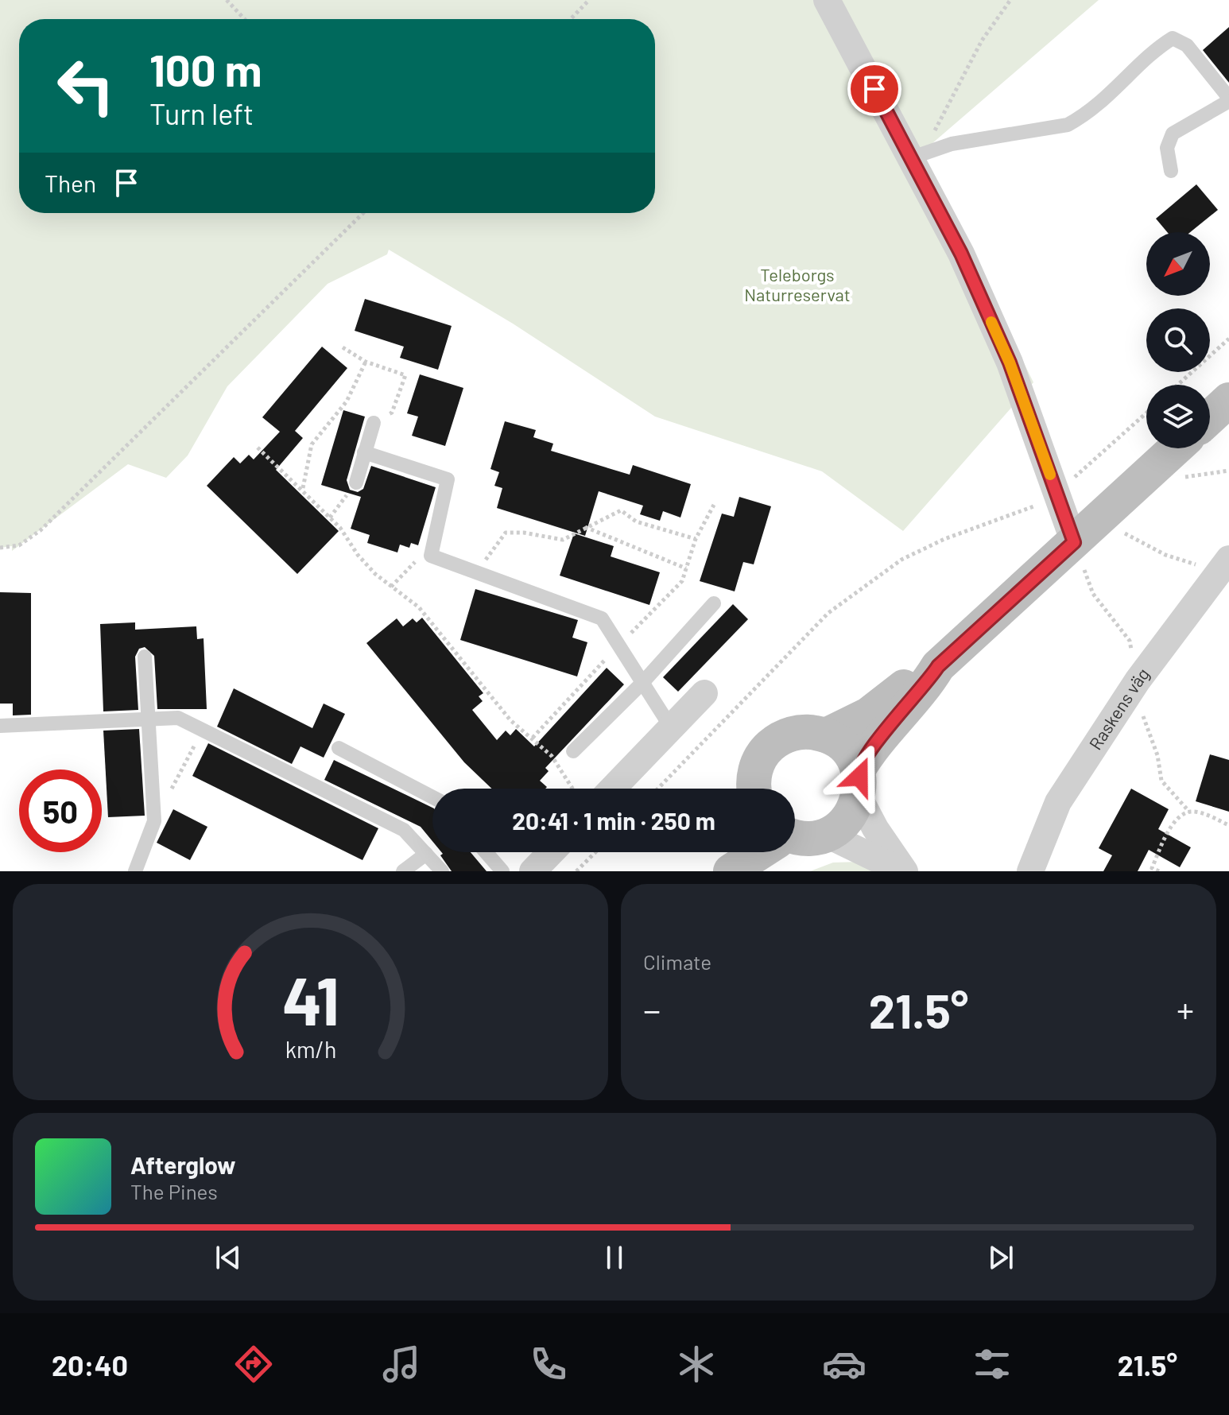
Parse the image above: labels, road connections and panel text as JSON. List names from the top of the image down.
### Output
{
  "streets": {
    "street": ["Raskens väg"]
  },
  "parks": ["Teleborgs Naturreservat"],
  "north": "bottom left",
  "page": {
    "turn": ["100 m", "Turn left"],
    "then": "Then",
    "limit": "50",
    "trip": "20:41 · 1 min · 250 m",
    "tile": "Climate",
    "heat": ["−", "21.5°", "+"],
    "song": ["Afterglow", "The Pines"],
    "tabs": ["20:40", "21.5°"],
    "gauge": ["41", "km/h"]
  }
}
